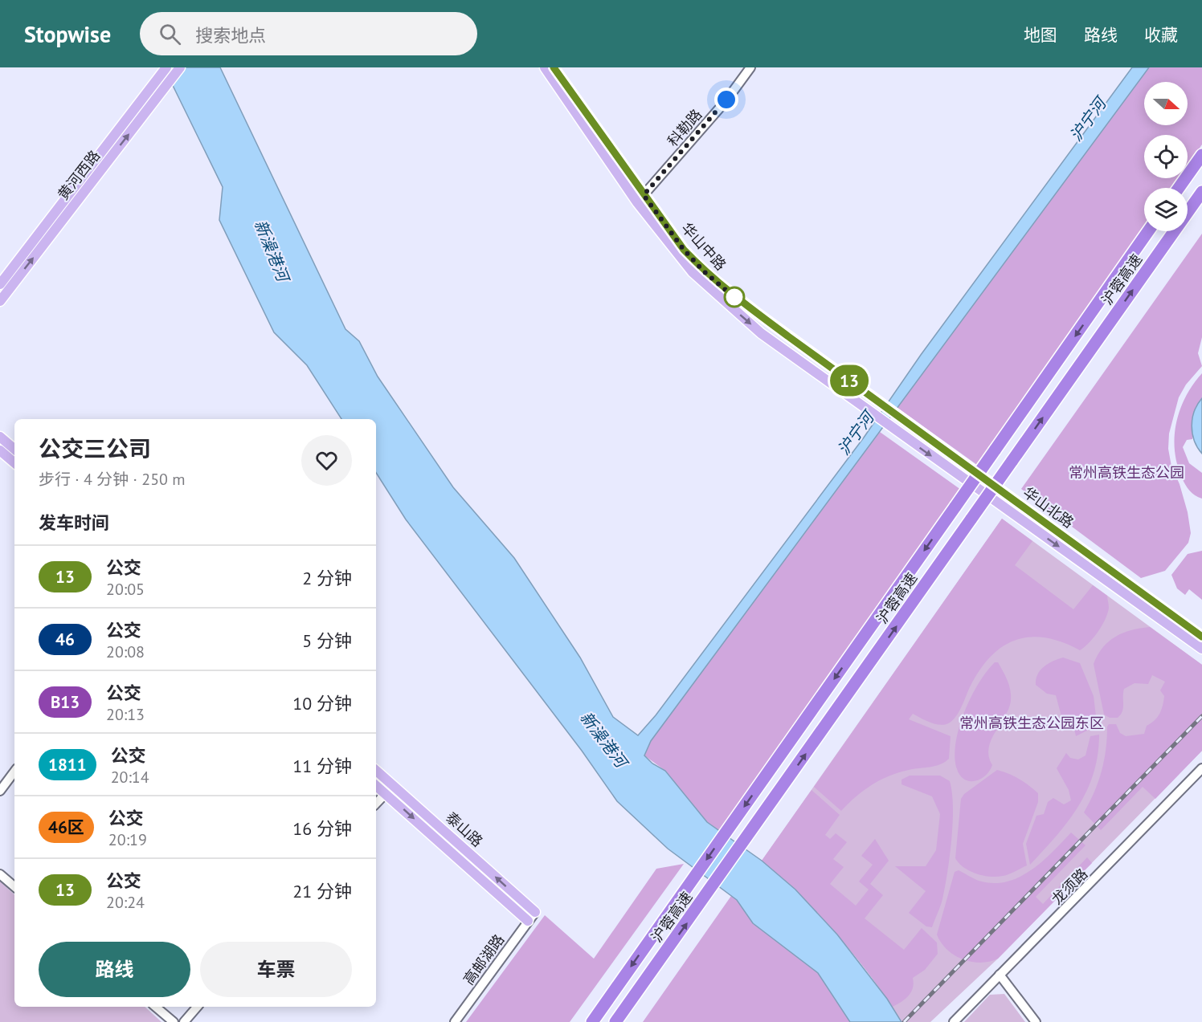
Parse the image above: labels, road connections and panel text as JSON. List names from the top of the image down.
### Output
{
  "streets": {
    "highway": ["沪蓉高速"],
    "main road": [
      "黄河西路",
      "华山中路",
      "华山北路",
      "泰山路"
    ],
    "street": ["科勒路", "龙须路", "高邮湖路"]
  },
  "crossings": [
    ["科勒路", "华山中路"],
    ["华山中路", "华山北路"],
    ["泰山路", "高邮湖路"]
  ],
  "water": ["沪宁河", "新澡港河"],
  "parks": ["常州高铁生态公园", "常州高铁生态公园东区"],
  "lines": ["bus line 13"],
  "north": "right",
  "page": {
    "header": "Stopwise",
    "search": "搜索地点",
    "nav": ["地图", "路线", "收藏"],
    "on_map": "13",
    "heading": [
      ["公交三公司", "步行 · 4 分钟 · 250 m"],
      "发车时间"
    ],
    "list": [
      {
        "mark": "13",
        "name": "公交",
        "note": "20:05",
        "value": "2 分钟"
      },
      {
        "mark": "46",
        "name": "公交",
        "note": "20:08",
        "value": "5 分钟"
      },
      {
        "mark": "B13",
        "name": "公交",
        "note": "20:13",
        "value": "10 分钟"
      },
      {
        "mark": "1811",
        "name": "公交",
        "note": "20:14",
        "value": "11 分钟"
      },
      {
        "mark": "46区",
        "name": "公交",
        "note": "20:19",
        "value": "16 分钟"
      },
      {
        "mark": "13",
        "name": "公交",
        "note": "20:24",
        "value": "21 分钟"
      }
    ],
    "buttons": ["路线", "车票"]
  }
}
